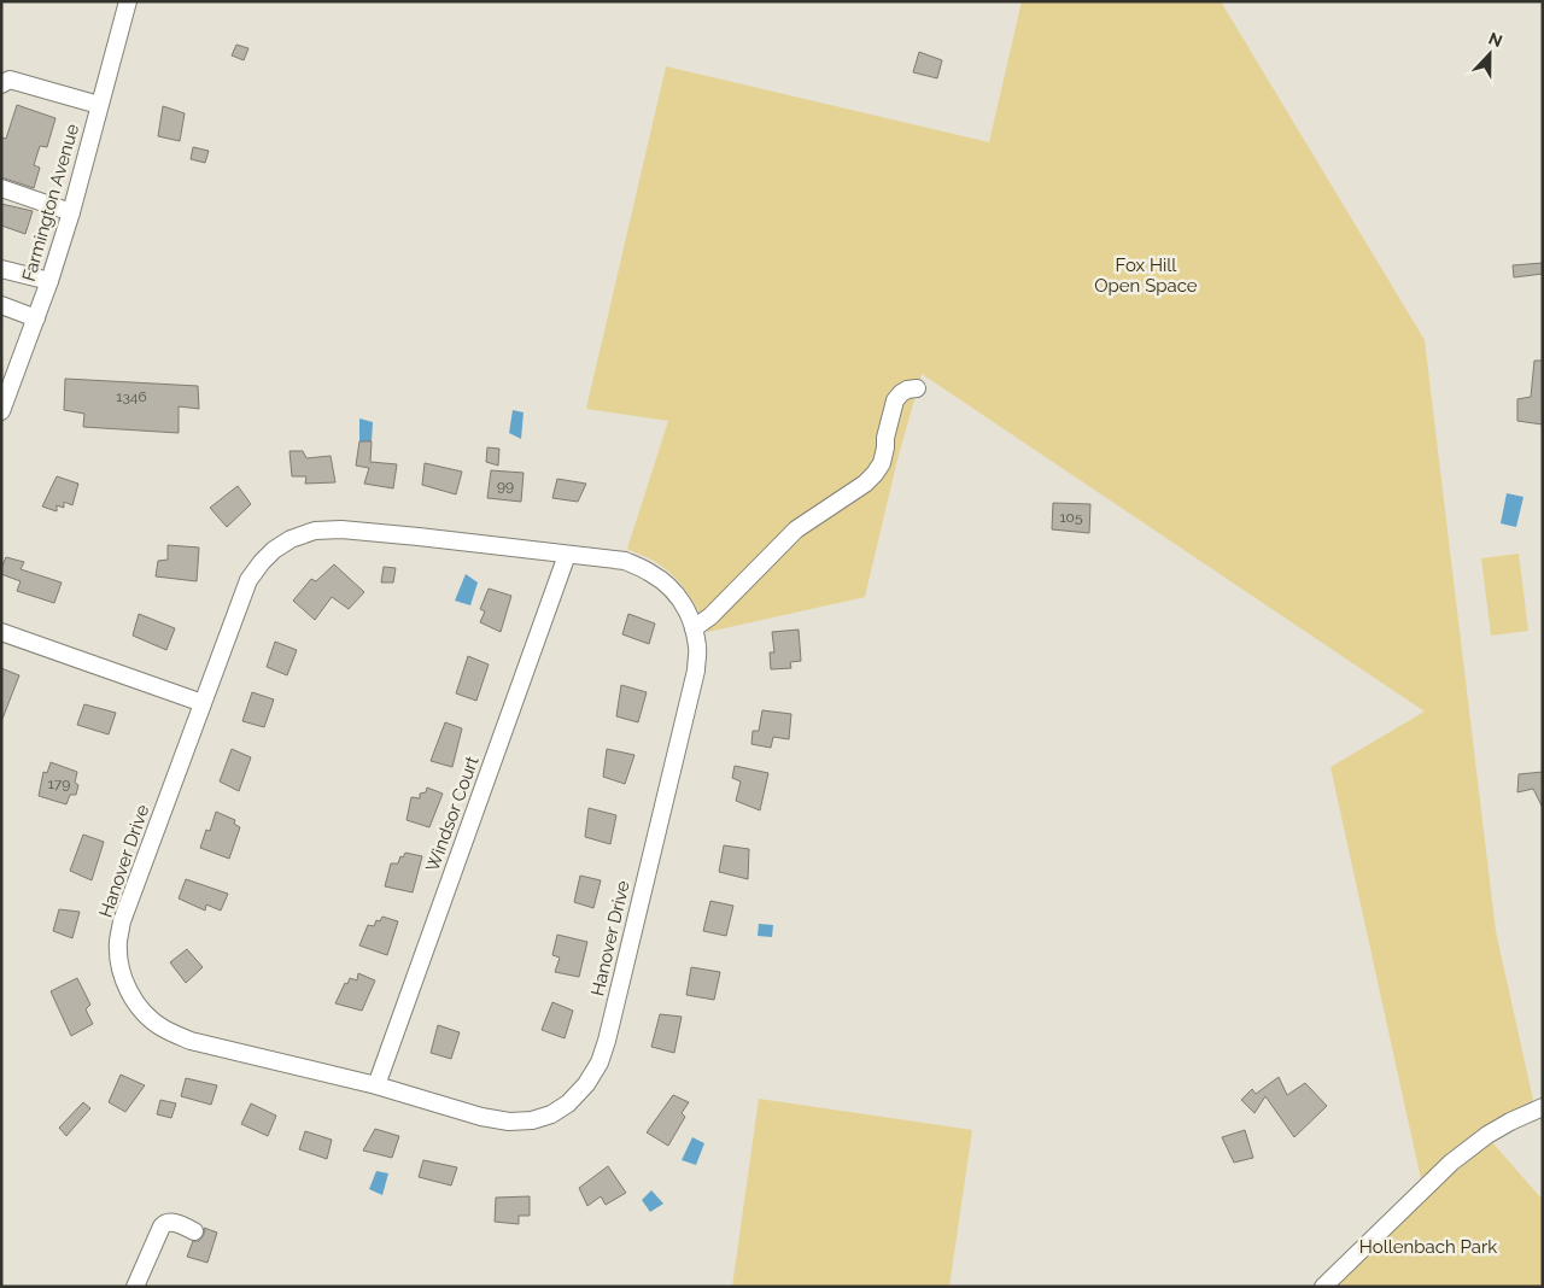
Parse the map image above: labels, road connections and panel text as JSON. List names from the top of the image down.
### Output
{
  "streets": {
    "street": ["Farmington Avenue", "Windsor Court", "Hanover Drive"]
  },
  "crossings": [
    ["Windsor Court", "Hanover Drive"]
  ],
  "parks": ["Fox Hill Open Space", "Hollenbach Park"],
  "house_numbers": [
    "1346",
    "99",
    "105",
    "179"
  ],
  "north": "top"
}
